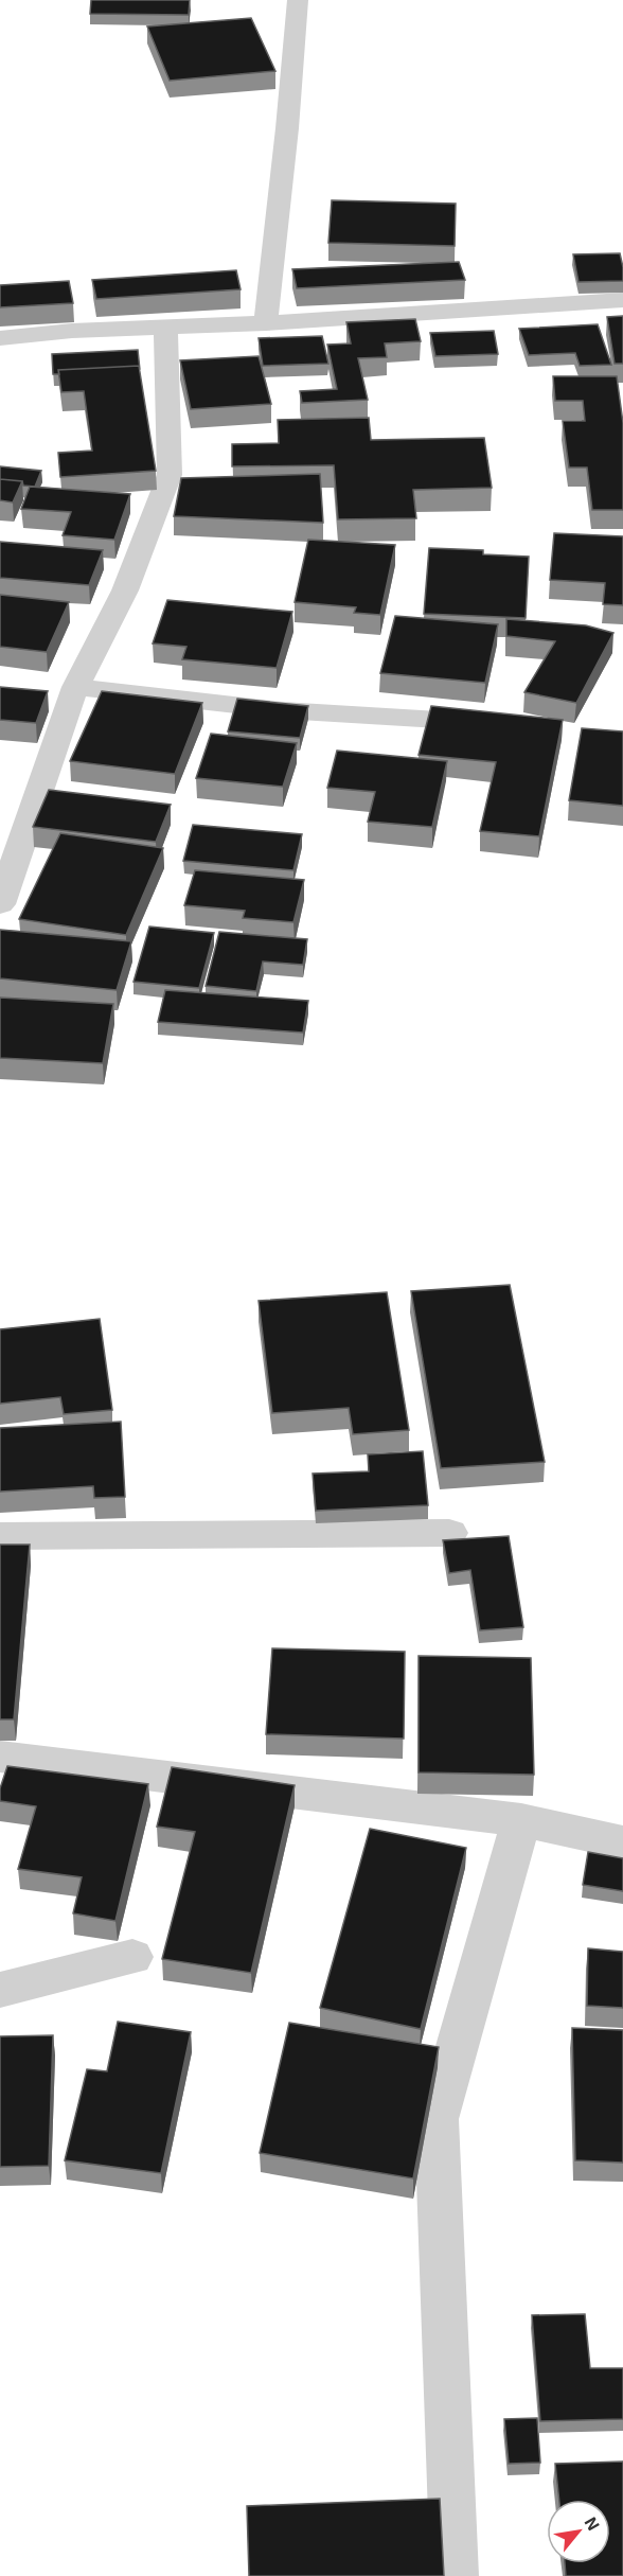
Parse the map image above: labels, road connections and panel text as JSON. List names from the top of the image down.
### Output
{
  "north": "top right"
}
